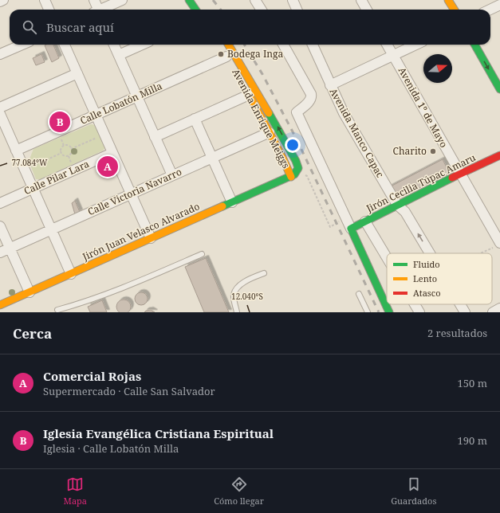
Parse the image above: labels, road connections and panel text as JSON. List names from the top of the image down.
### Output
{
  "streets": {
    "street": [
      "Calle Lobatón Milla",
      "Avenida 1º de Mayo",
      "Avenida Enrique Meiggs",
      "Avenida Manco Capac",
      "Calle Pilar Lara",
      "Jirón Cecilia Túpac Amaru",
      "Calle Victoria Navarro",
      "Jirón Juan Velasco Alvarado"
    ]
  },
  "crossings": [
    ["Avenida 1º de Mayo", "Jirón Cecilia Túpac Amaru"],
    ["Avenida Enrique Meiggs", "Calle Victoria Navarro"],
    ["Avenida Enrique Meiggs", "Jirón Juan Velasco Alvarado"],
    ["Avenida Manco Capac", "Jirón Cecilia Túpac Amaru"]
  ],
  "places": ["Bodega Inga", "Charito"],
  "legend": ["Fluido", "Lento", "Atasco"],
  "north": "right",
  "page": {
    "search": "Buscar aquí",
    "pins": ["B", "A"],
    "heading": ["Cerca", "2 resultados"],
    "list": [
      {
        "mark": "A",
        "name": "Comercial Rojas",
        "note": "Supermercado · Calle San Salvador",
        "value": "150 m"
      },
      {
        "mark": "B",
        "name": "Iglesia Evangélica Cristiana Espiritual",
        "note": "Iglesia · Calle Lobatón Milla",
        "value": "190 m"
      }
    ],
    "nav": ["Mapa", "Cómo llegar", "Guardados"]
  },
  "coordinates": ["77.084°W", "12.040°S"]
}
